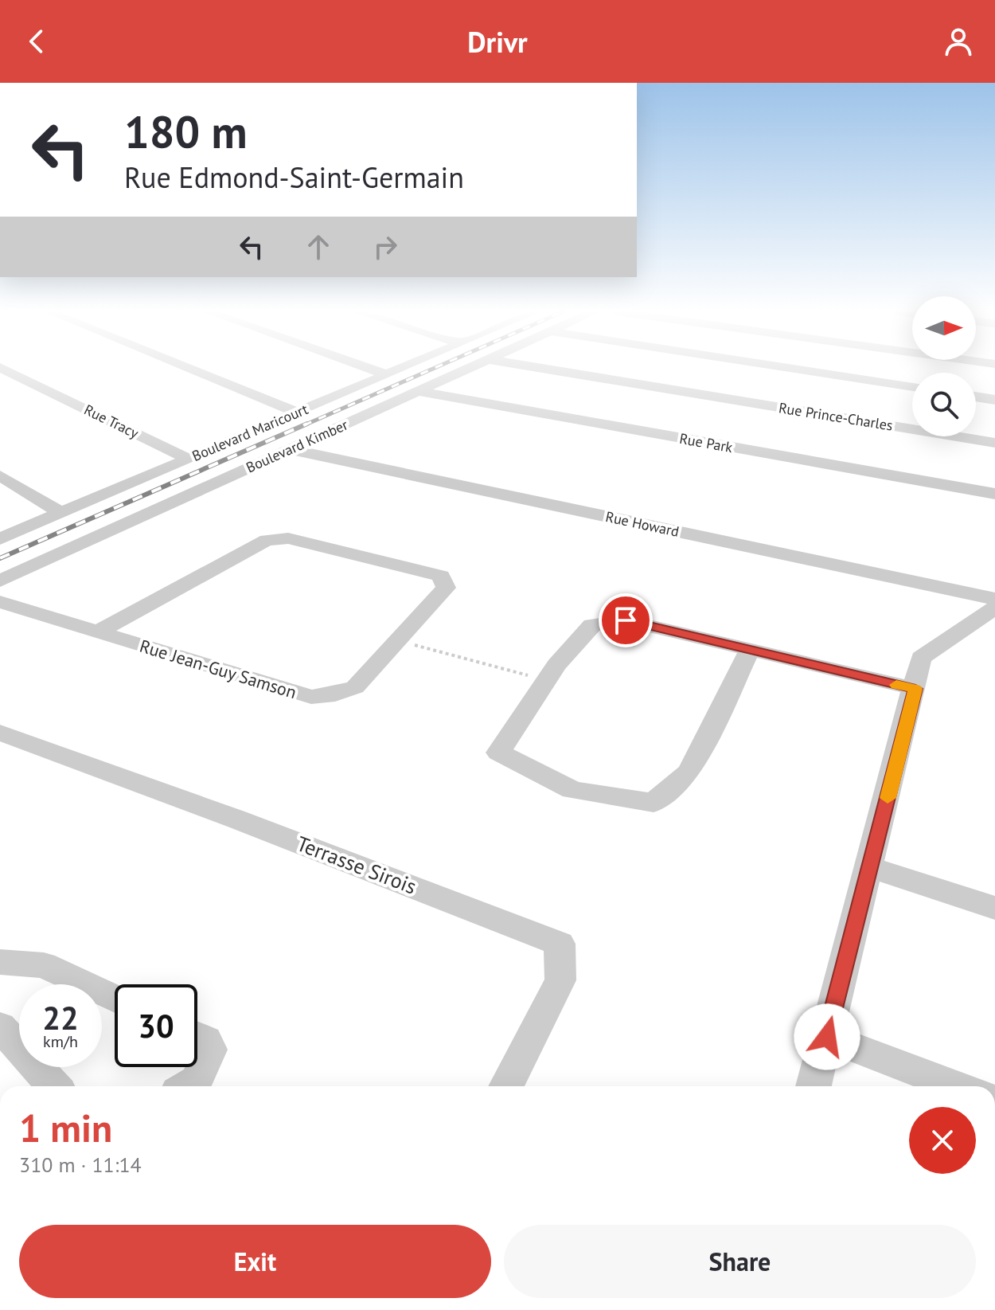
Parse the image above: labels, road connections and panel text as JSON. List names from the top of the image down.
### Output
{
  "streets": {
    "street": [
      "Rue Prince-Charles",
      "Rue Tracy",
      "Boulevard Maricourt",
      "Rue Park",
      "Boulevard Kimber",
      "Rue Howard",
      "Rue Jean-Guy Samson",
      "Terrasse Sirois"
    ]
  },
  "crossings": [
    ["Rue Tracy", "Boulevard Maricourt"],
    ["Rue Park", "Boulevard Kimber"],
    ["Boulevard Kimber", "Rue Howard"]
  ],
  "north": "right",
  "page": {
    "header": "Drivr",
    "turn": ["180 m", "Rue Edmond-Saint-Germain"],
    "speed": "22 km/h",
    "limit": "30",
    "heading": ["1 min", "310 m · 11:14"],
    "buttons": ["Exit", "Share"]
  }
}
